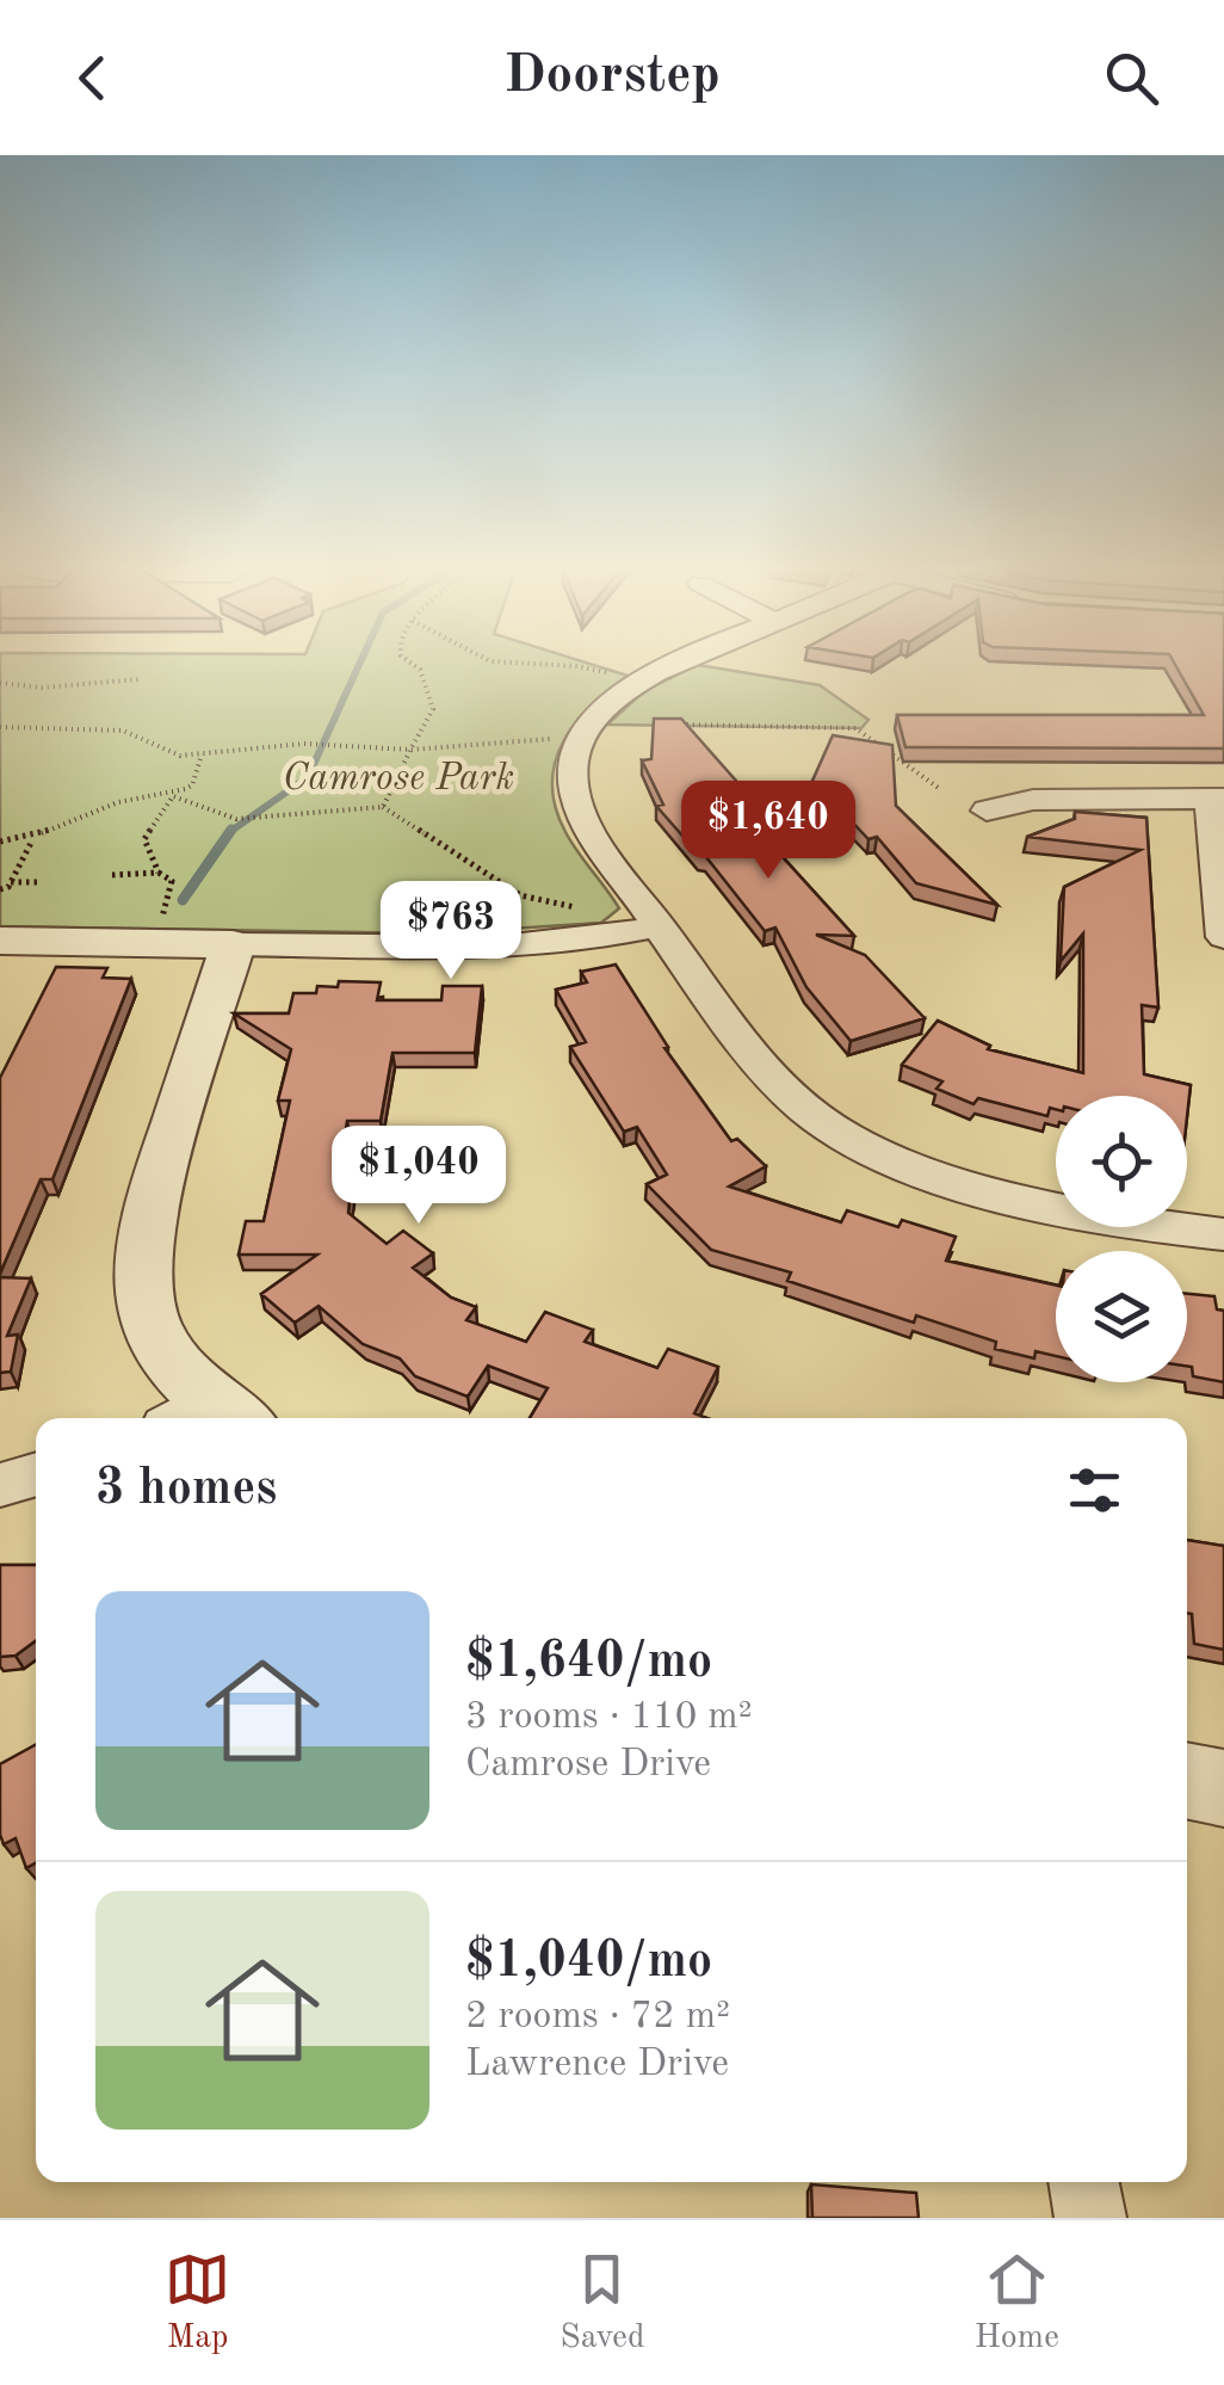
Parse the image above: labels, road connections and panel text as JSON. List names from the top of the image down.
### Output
{
  "parks": ["Camrose Park"],
  "page": {
    "header": "Doorstep",
    "price": ["$1,640", "$763", "$1,040"],
    "heading": "3 homes",
    "list": [
      {
        "name": "$1,640/mo",
        "note": "3 rooms · 110 m² · Camrose Drive"
      },
      {
        "name": "$1,040/mo",
        "note": "2 rooms · 72 m² · Lawrence Drive"
      }
    ],
    "tabs": ["Map", "Saved", "Home"]
  }
}
